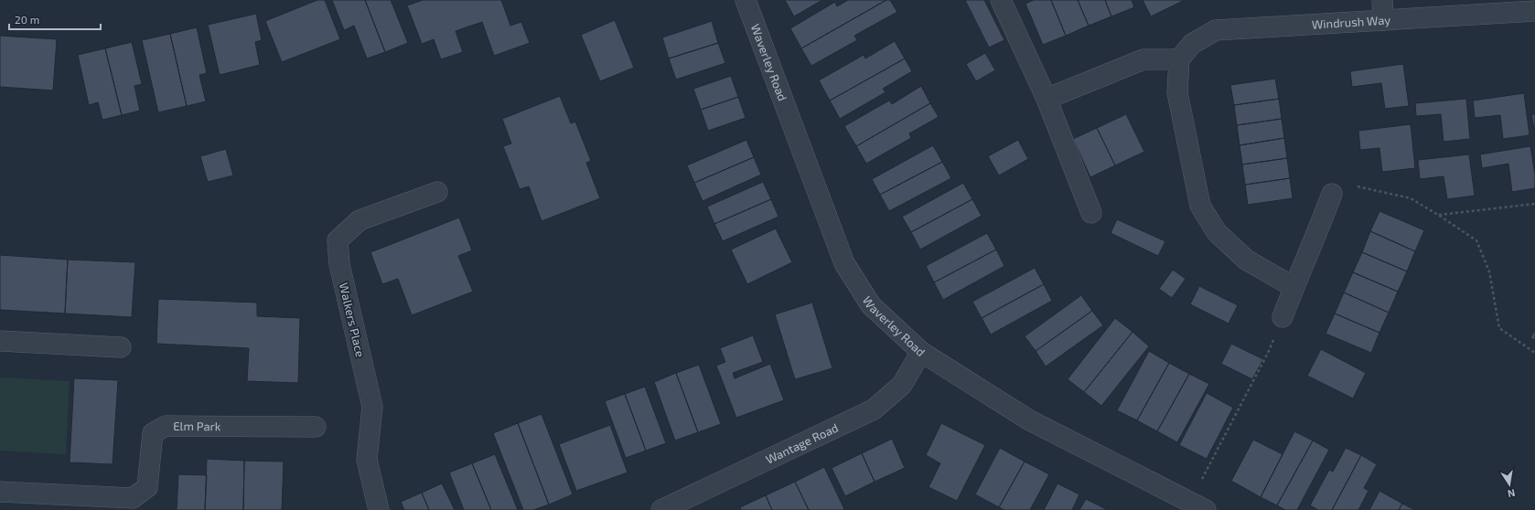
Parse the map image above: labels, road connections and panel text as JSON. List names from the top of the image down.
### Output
{
  "streets": {
    "street": [
      "Windrush Way",
      "Waverley Road",
      "Walkers Place",
      "Elm Park",
      "Wantage Road"
    ]
  },
  "crossings": [
    ["Waverley Road", "Wantage Road"]
  ],
  "scale_bar": "20 m",
  "north": "bottom"
}
